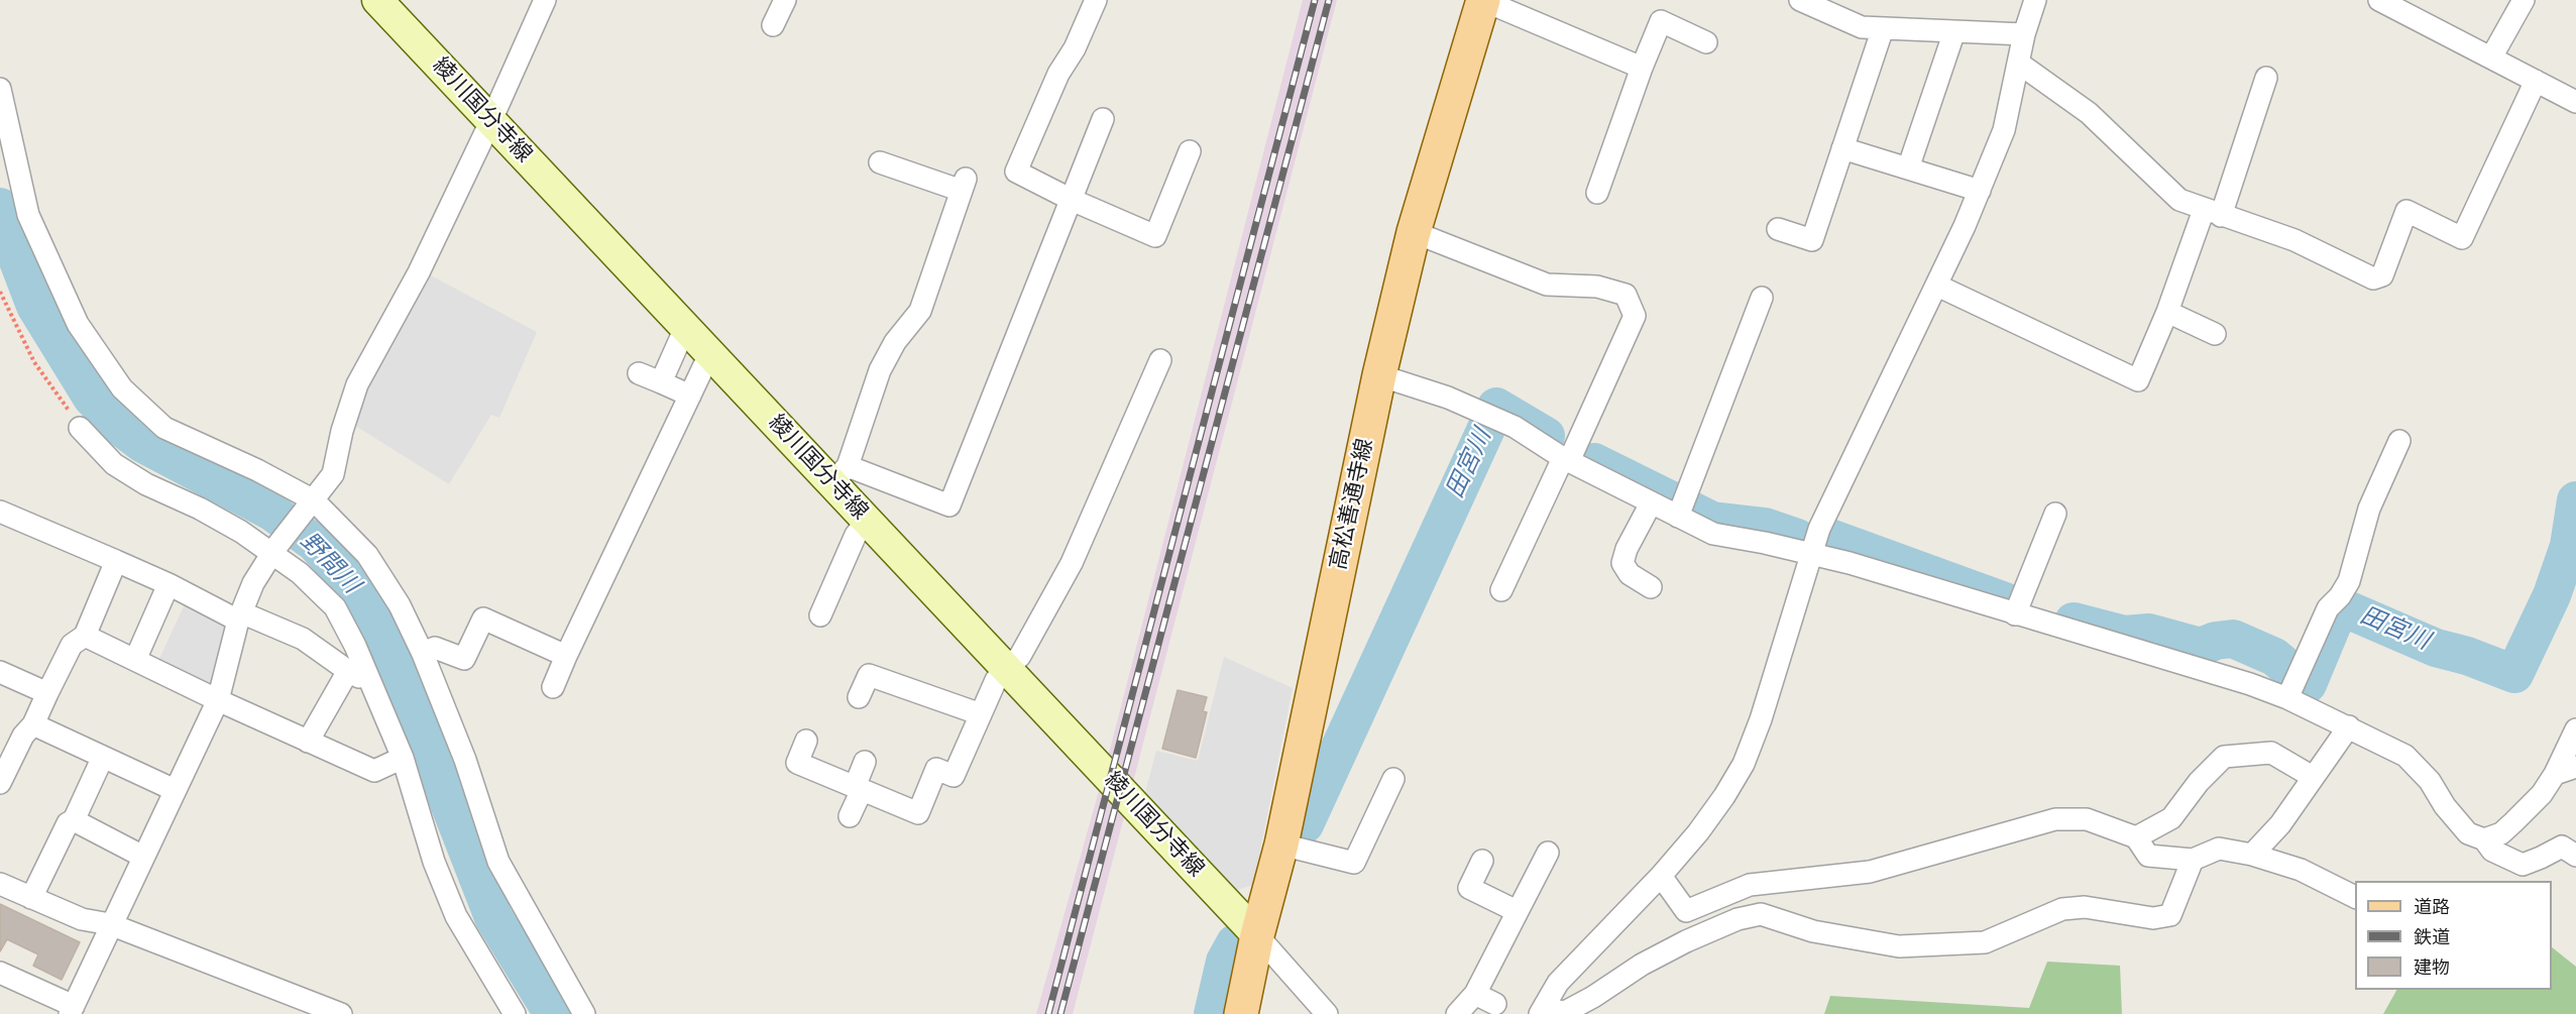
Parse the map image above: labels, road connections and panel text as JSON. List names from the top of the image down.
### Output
{
  "streets": {
    "main road": ["綾川国分寺線", "高松善通寺線"]
  },
  "crossings": [
    ["綾川国分寺線", "高松善通寺線"]
  ],
  "water": ["田宮川", "野間川"],
  "legend": ["道路", "鉄道", "建物"]
}
